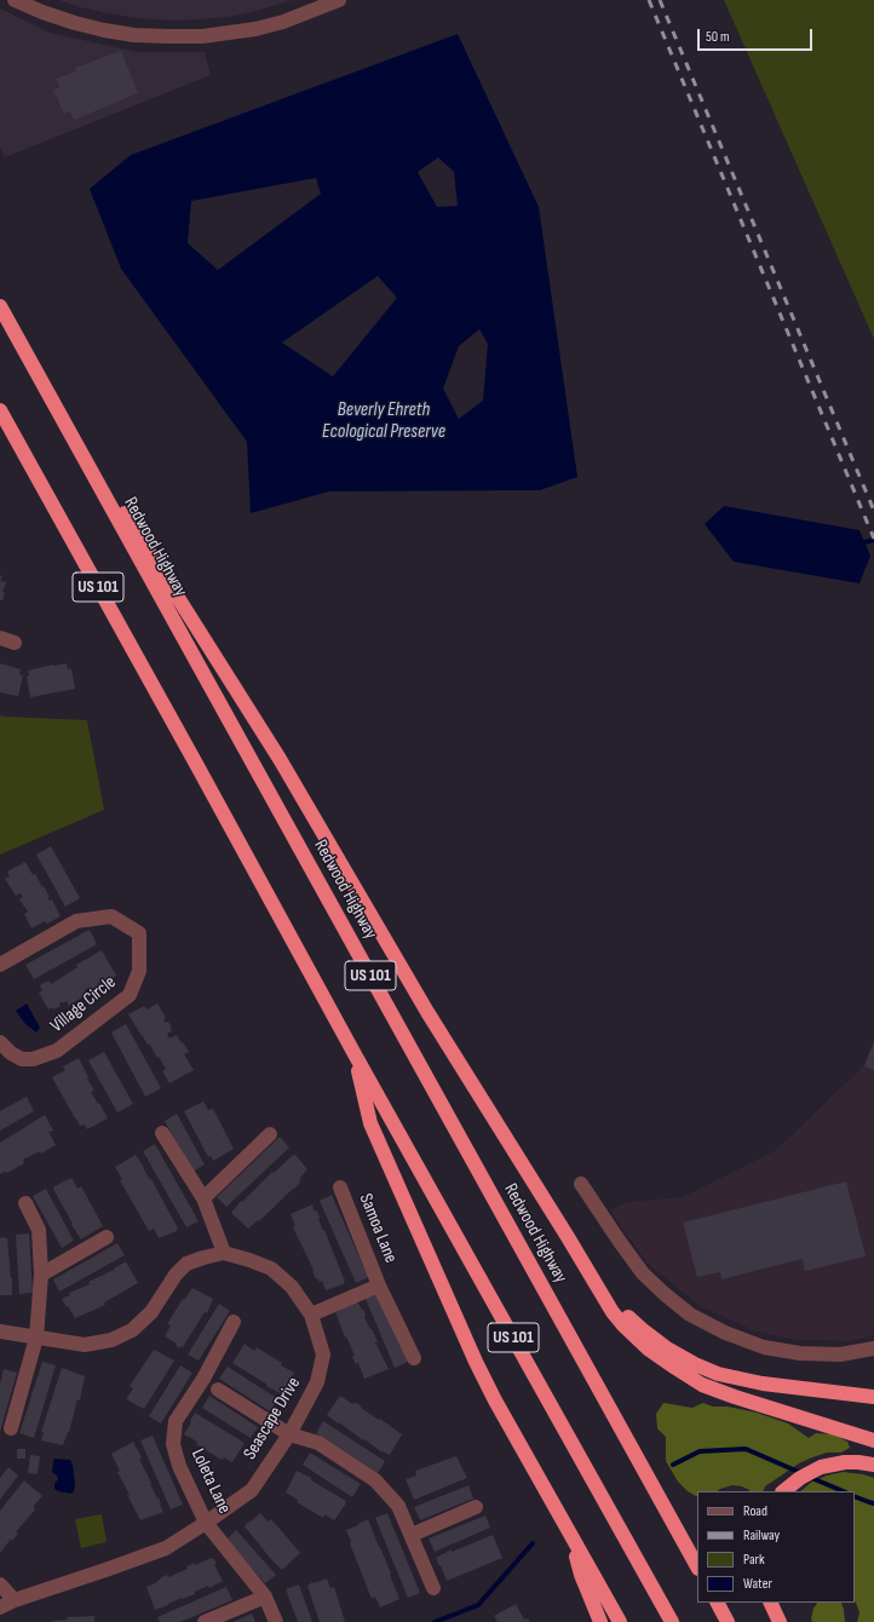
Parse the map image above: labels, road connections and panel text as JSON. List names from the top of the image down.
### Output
{
  "streets": {
    "highway": ["Redwood Highway", "US 101"],
    "street": [
      "Village Circle",
      "Samoa Lane",
      "Seascape Drive",
      "Loleta Lane"
    ]
  },
  "crossings": [
    ["Samoa Lane", "Seascape Drive"],
    ["Seascape Drive", "Loleta Lane"]
  ],
  "water": ["Beverly Ehreth Ecological Preserve"],
  "legend": [
    "Road",
    "Railway",
    "Park",
    "Water"
  ],
  "scale_bar": "50 m"
}
